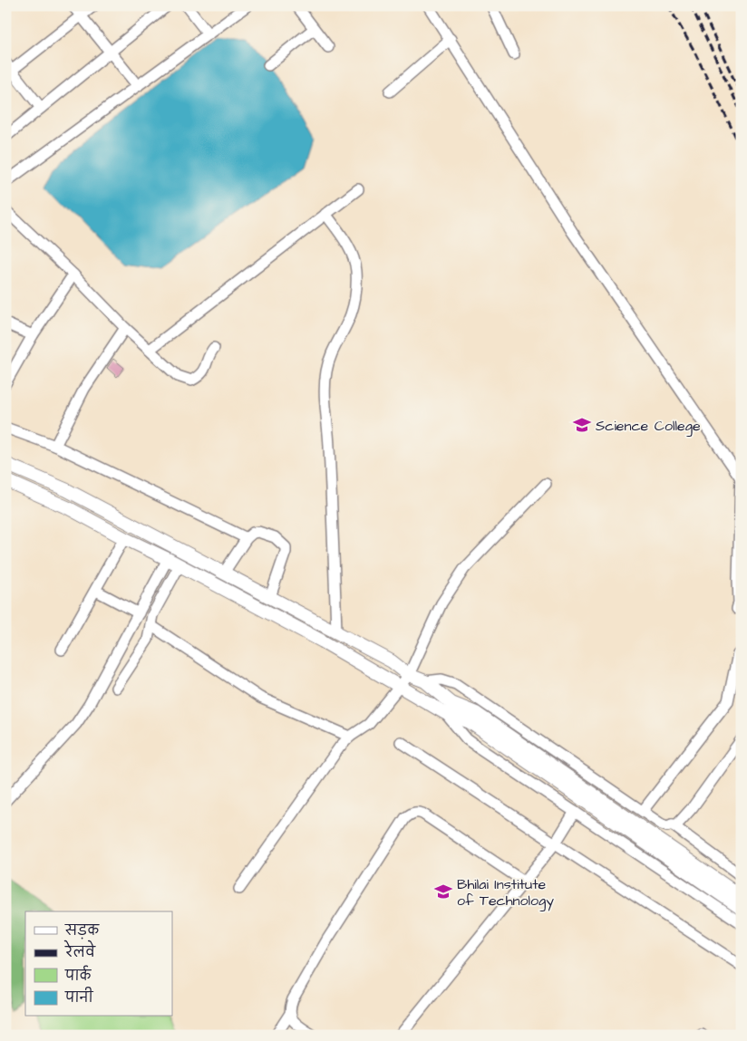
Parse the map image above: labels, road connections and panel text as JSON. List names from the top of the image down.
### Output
{
  "places": {
    "school or university": ["Science College", "Bhilai Institute of Technology"]
  },
  "legend": [
    "सड़क",
    "रेलवे",
    "पार्क",
    "पानी"
  ]
}
